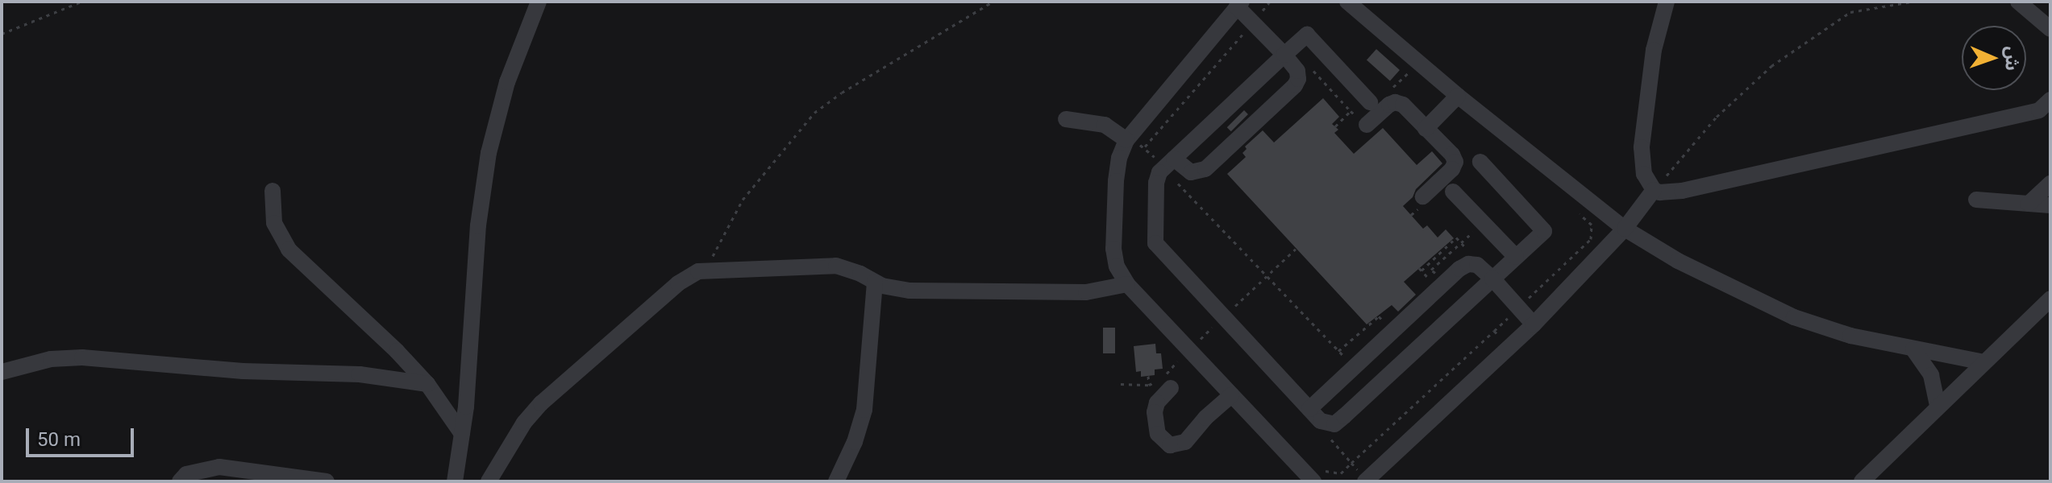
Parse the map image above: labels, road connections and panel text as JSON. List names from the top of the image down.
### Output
{
  "scale_bar": "50 m",
  "north": "right"
}
